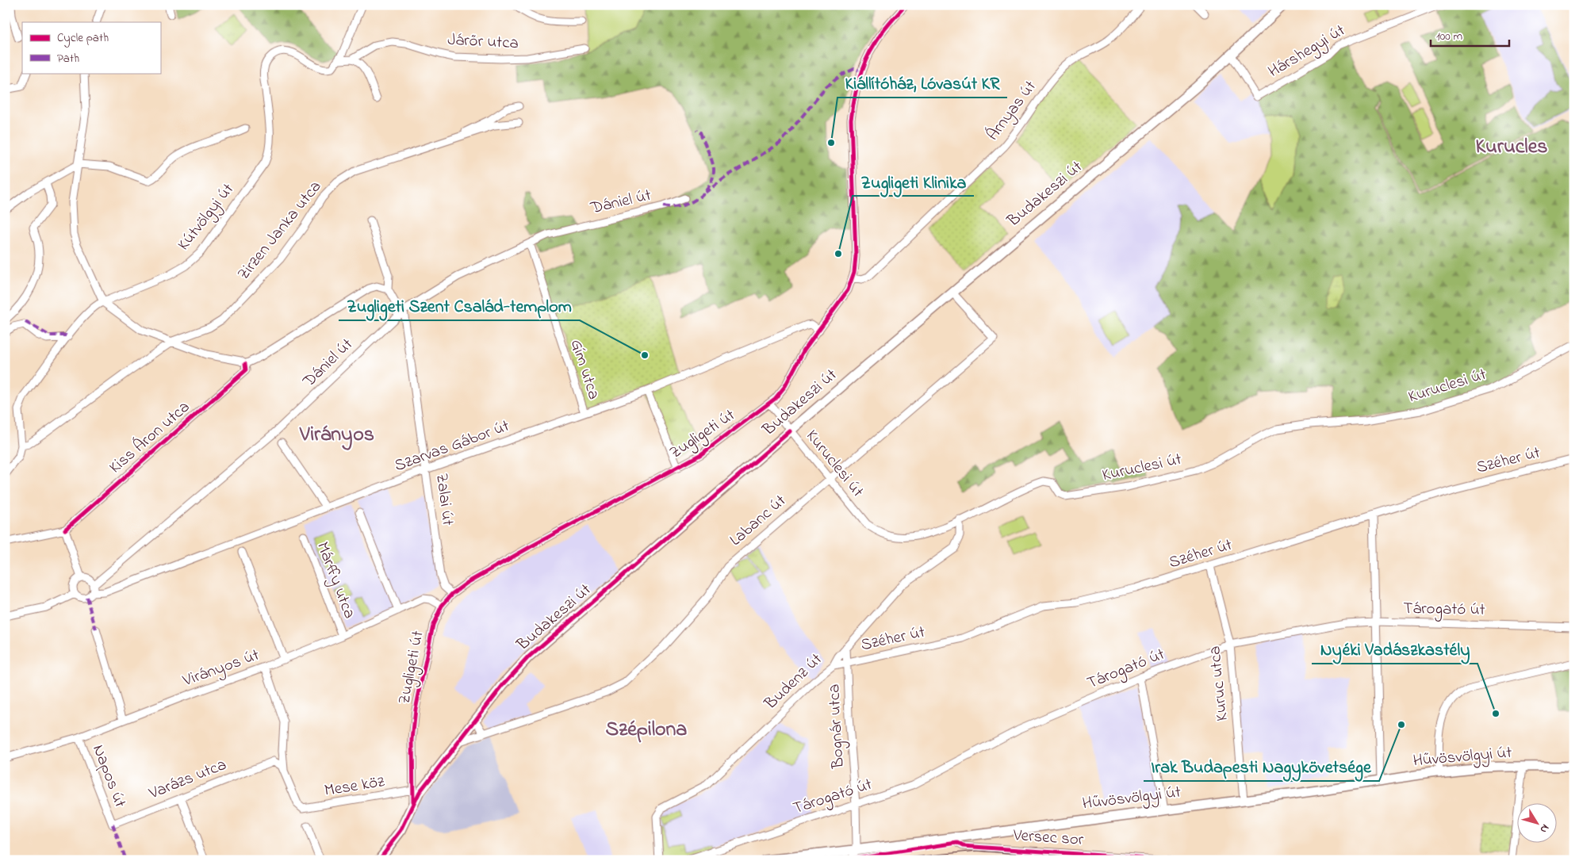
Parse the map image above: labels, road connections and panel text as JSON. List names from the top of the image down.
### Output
{
  "streets": {
    "main road": ["Budakeszi út", "Hűvösvölgyi út"],
    "street": [
      "Járőr utca",
      "Hárshegyi út",
      "Árnyas út",
      "Dániel út",
      "Kútvölgyi út",
      "Zirzen Janka utca",
      "Gím utca",
      "Kuruclesi út",
      "Zugligeti út",
      "Kiss Áron utca",
      "Szarvas Gábor út",
      "Széher út",
      "Zalai út",
      "Labanc út",
      "Márffy utca",
      "Tárogató út",
      "Virányos út",
      "Budenz út",
      "Kuruc utca",
      "Bognár utca",
      "Napos út",
      "Varázs utca",
      "Mese köz",
      "Versec sor"
    ]
  },
  "crossings": [
    ["Járőr utca", "Kútvölgyi út"],
    ["Hárshegyi út", "Budakeszi út"],
    ["Árnyas út", "Zugligeti út"],
    ["Budakeszi út", "Kuruclesi út"],
    ["Budakeszi út", "Zugligeti út"],
    ["Budakeszi út", "Labanc út"],
    ["Dániel út", "Gím utca"],
    ["Dániel út", "Szarvas Gábor út"],
    ["Dániel út", "Zalai út"],
    ["Kútvölgyi út", "Zirzen Janka utca"],
    ["Gím utca", "Szarvas Gábor út"],
    ["Kuruclesi út", "Zugligeti út"],
    ["Kuruclesi út", "Labanc út"],
    ["Kuruclesi út", "Budenz út"],
    ["Zugligeti út", "Szarvas Gábor út"],
    ["Zugligeti út", "Zalai út"],
    ["Zugligeti út", "Virányos út"],
    ["Zugligeti út", "Mese köz"],
    ["Szarvas Gábor út", "Zalai út"],
    ["Széher út", "Budenz út"],
    ["Széher út", "Kuruc utca"],
    ["Széher út", "Bognár utca"],
    ["Márffy utca", "Virányos út"],
    ["Tárogató út", "Kuruc utca"],
    ["Tárogató út", "Bognár utca"],
    ["Virányos út", "Napos út"],
    ["Budenz út", "Bognár utca"],
    ["Kuruc utca", "Hűvösvölgyi út"],
    ["Bognár utca", "Hűvösvölgyi út"],
    ["Hűvösvölgyi út", "Versec sor"],
    ["Napos út", "Varázs utca"]
  ],
  "districts": ["Kurucles", "Virányos", "Szépilona"],
  "places": [
    "Kiállítóház, Lóvasút KR",
    "Zugligeti Klinika",
    "Zugligeti Szent Család-templom",
    "Nyéki Vadászkastély",
    "Irak Budapesti Nagykövetsége"
  ],
  "legend": ["Cycle path", "Path"],
  "scale_bar": "100 m",
  "north": "bottom right"
}
